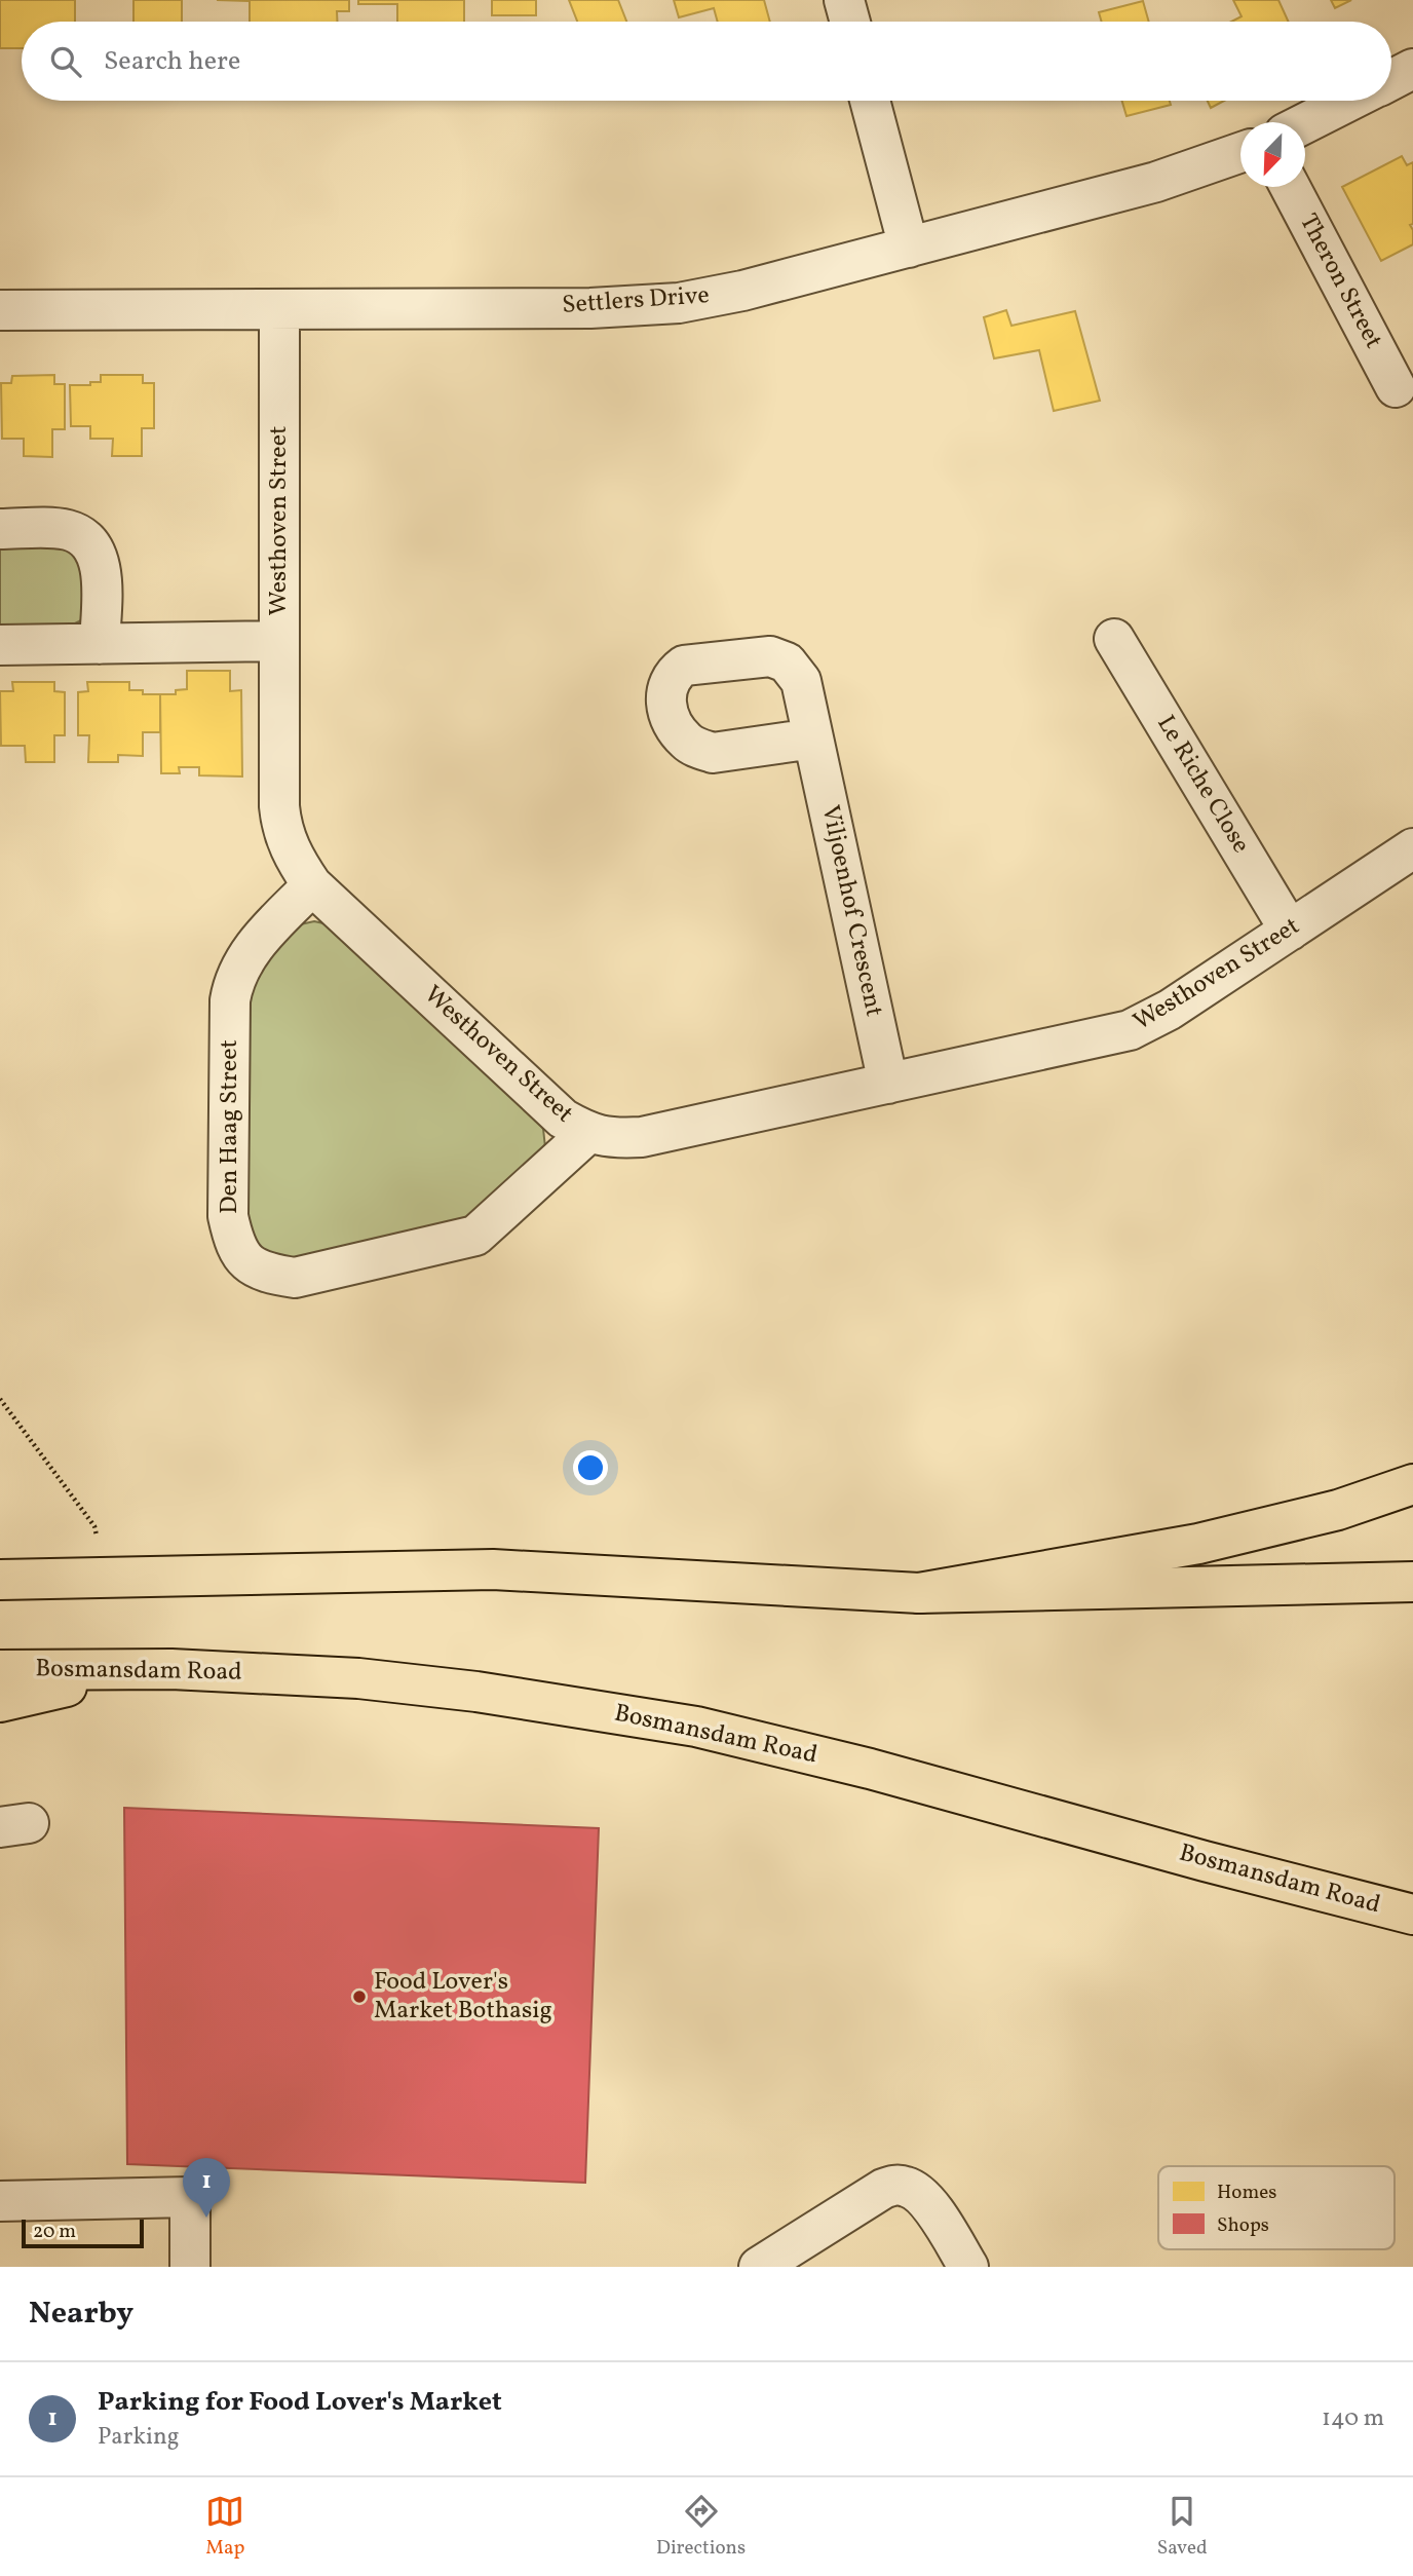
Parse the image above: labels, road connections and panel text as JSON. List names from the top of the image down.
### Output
{
  "streets": {
    "main road": ["Bosmansdam Road"],
    "street": [
      "Theron Street",
      "Settlers Drive",
      "Westhoven Street",
      "Le Riche Close",
      "Viljoenhof Crescent",
      "Den Haag Street"
    ]
  },
  "crossings": [
    ["Settlers Drive", "Westhoven Street"],
    ["Westhoven Street", "Le Riche Close"],
    ["Westhoven Street", "Viljoenhof Crescent"],
    ["Westhoven Street", "Den Haag Street"]
  ],
  "places": ["Food Lover's Market Bothasig"],
  "legend": ["Homes", "Shops"],
  "scale_bar": "20 m",
  "north": "bottom left",
  "page": {
    "search": "Search here",
    "pins": "1",
    "scale": "20 m",
    "heading": "Nearby",
    "list": [
      {
        "mark": "1",
        "name": "Parking for Food Lover's Market",
        "note": "Parking",
        "value": "140 m"
      }
    ],
    "nav": ["Map", "Directions", "Saved"]
  }
}
